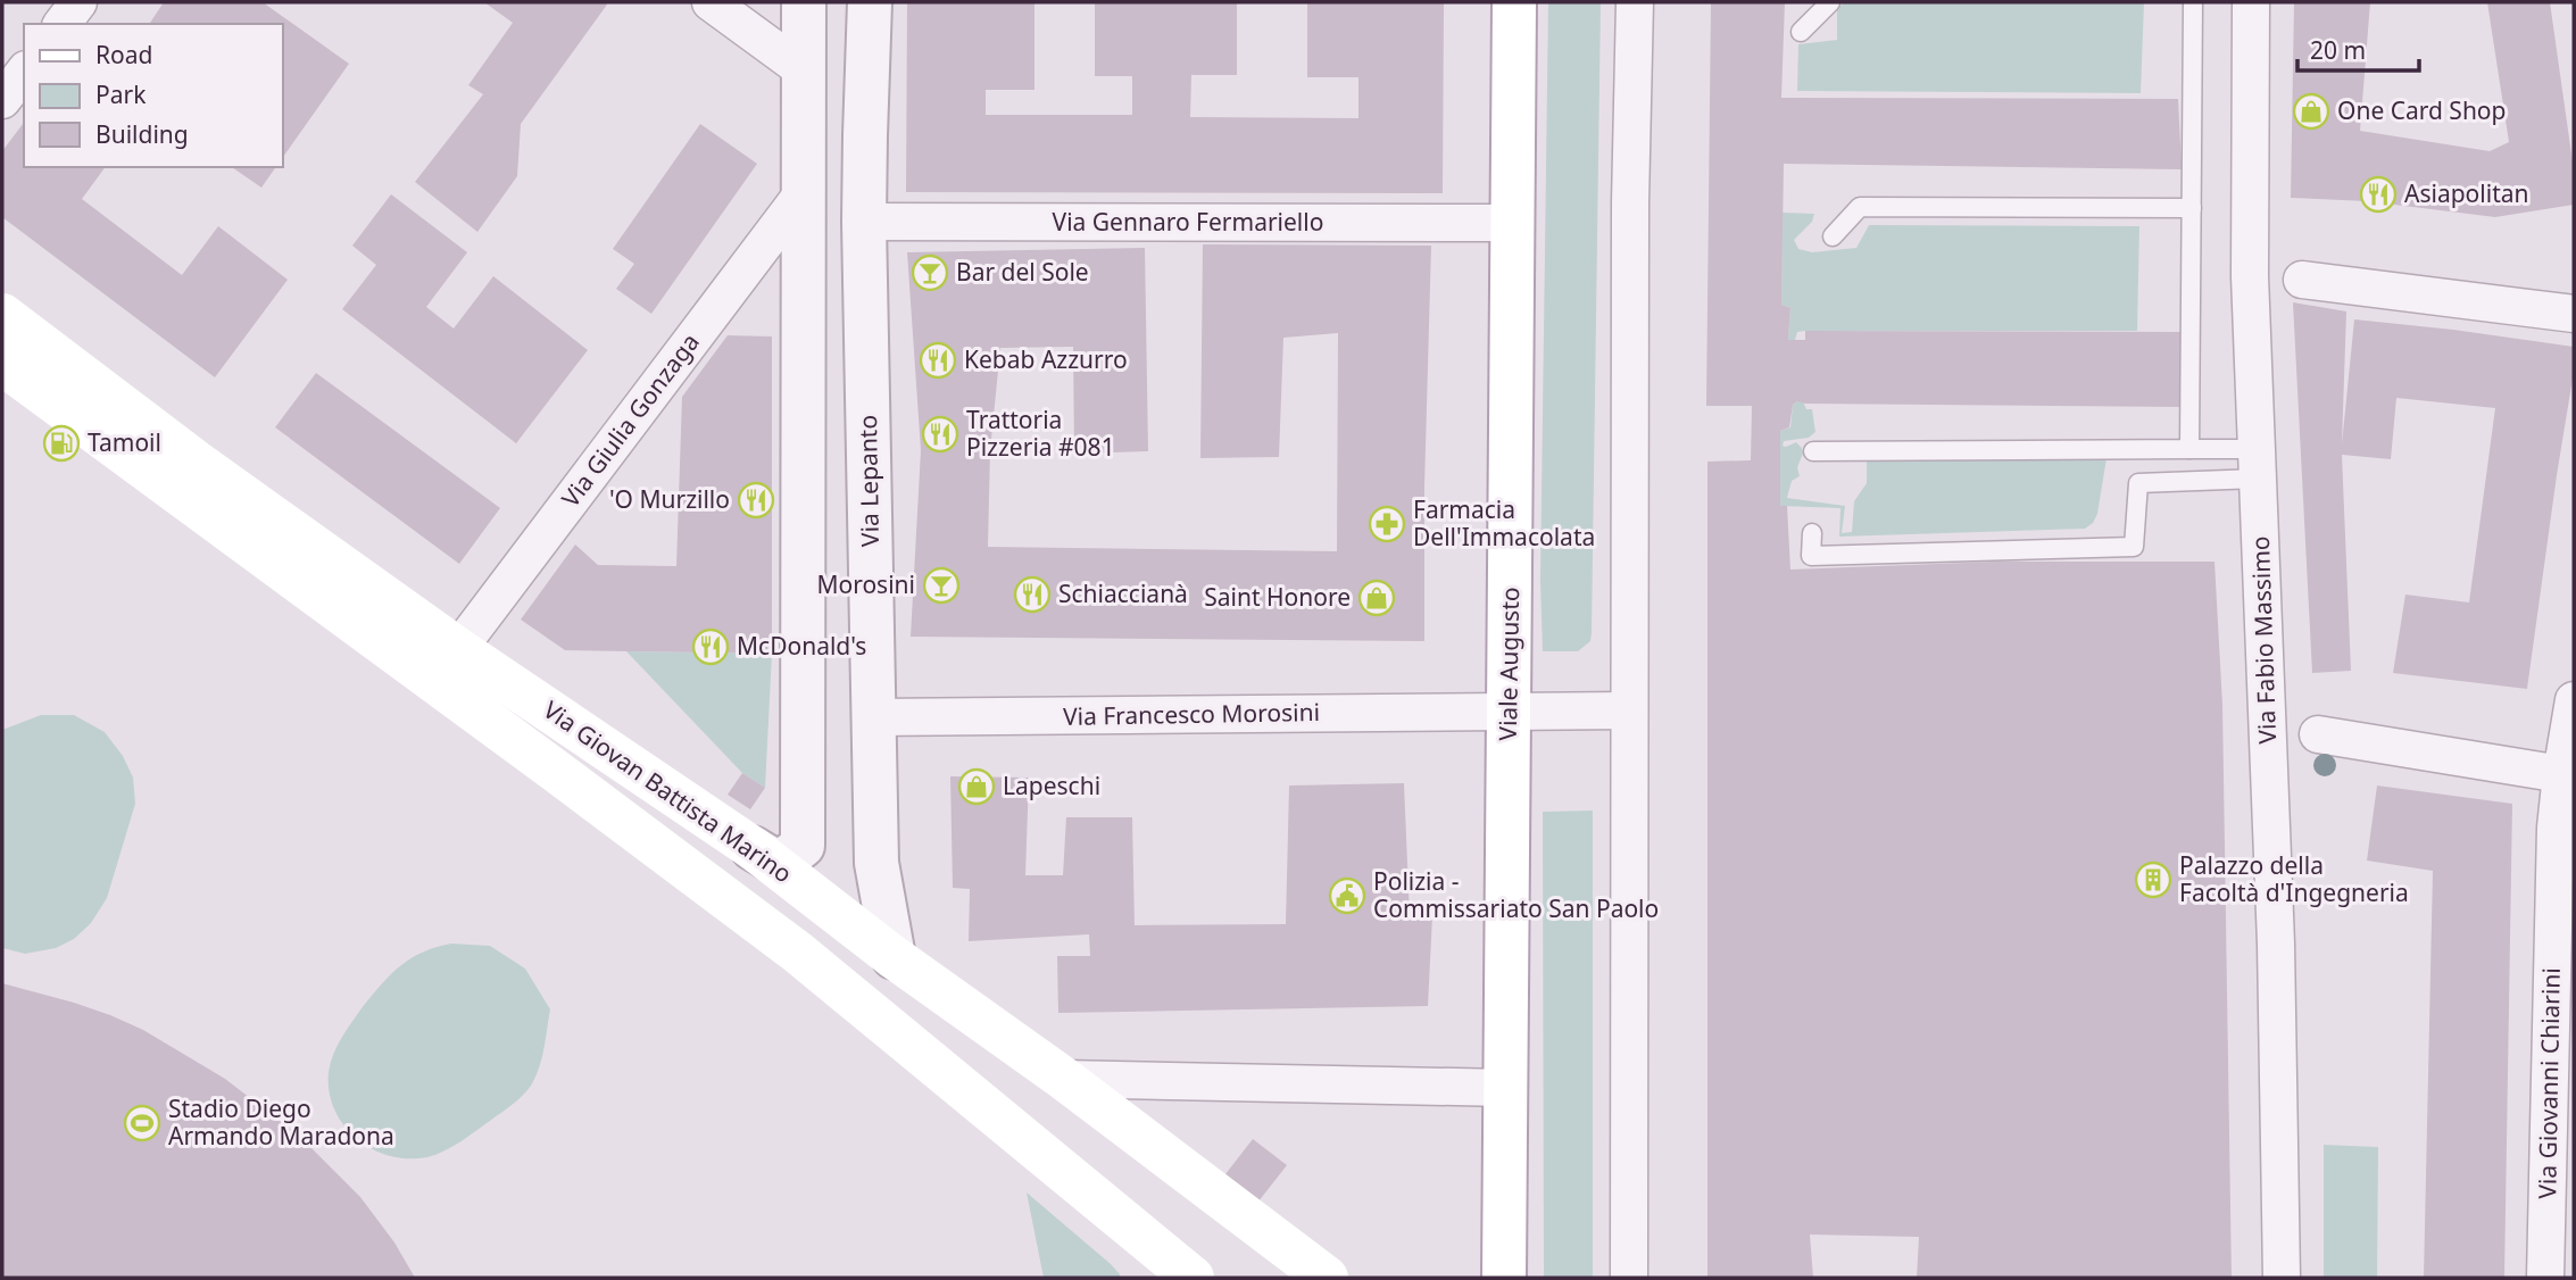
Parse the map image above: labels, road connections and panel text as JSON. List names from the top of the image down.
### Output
{
  "streets": {
    "main road": ["Viale Augusto", "Via Giovan Battista Marino"],
    "street": [
      "Via Gennaro Fermariello",
      "Via Giulia Gonzaga",
      "Via Lepanto",
      "Via Fabio Massimo",
      "Via Francesco Morosini",
      "Via Giovanni Chiarini"
    ]
  },
  "crossings": [
    ["Via Gennaro Fermariello", "Via Lepanto"],
    ["Via Gennaro Fermariello", "Viale Augusto"],
    ["Via Giulia Gonzaga", "Via Giovan Battista Marino"],
    ["Via Lepanto", "Via Francesco Morosini"],
    ["Via Lepanto", "Via Giovan Battista Marino"],
    ["Viale Augusto", "Via Francesco Morosini"]
  ],
  "places": {
    "shop": ["One Card Shop", "Saint Honore", "Lapeschi"],
    "restaurant": [
      "Asiapolitan",
      "Kebab Azzurro",
      "Trattoria Pizzeria #081",
      "'O Murzillo",
      "Schiaccianà",
      "McDonald's"
    ],
    "bar": ["Bar del Sole", "Morosini"],
    "fuel station": ["Tamoil"],
    "pharmacy": ["Farmacia Dell'Immacolata"],
    "building": ["Palazzo della Facoltà d'Ingegneria"],
    "public building": ["Polizia - Commissariato San Paolo"],
    "sports": ["Stadio Diego Armando Maradona"]
  },
  "legend": ["Road", "Park", "Building"],
  "scale_bar": "20 m"
}
